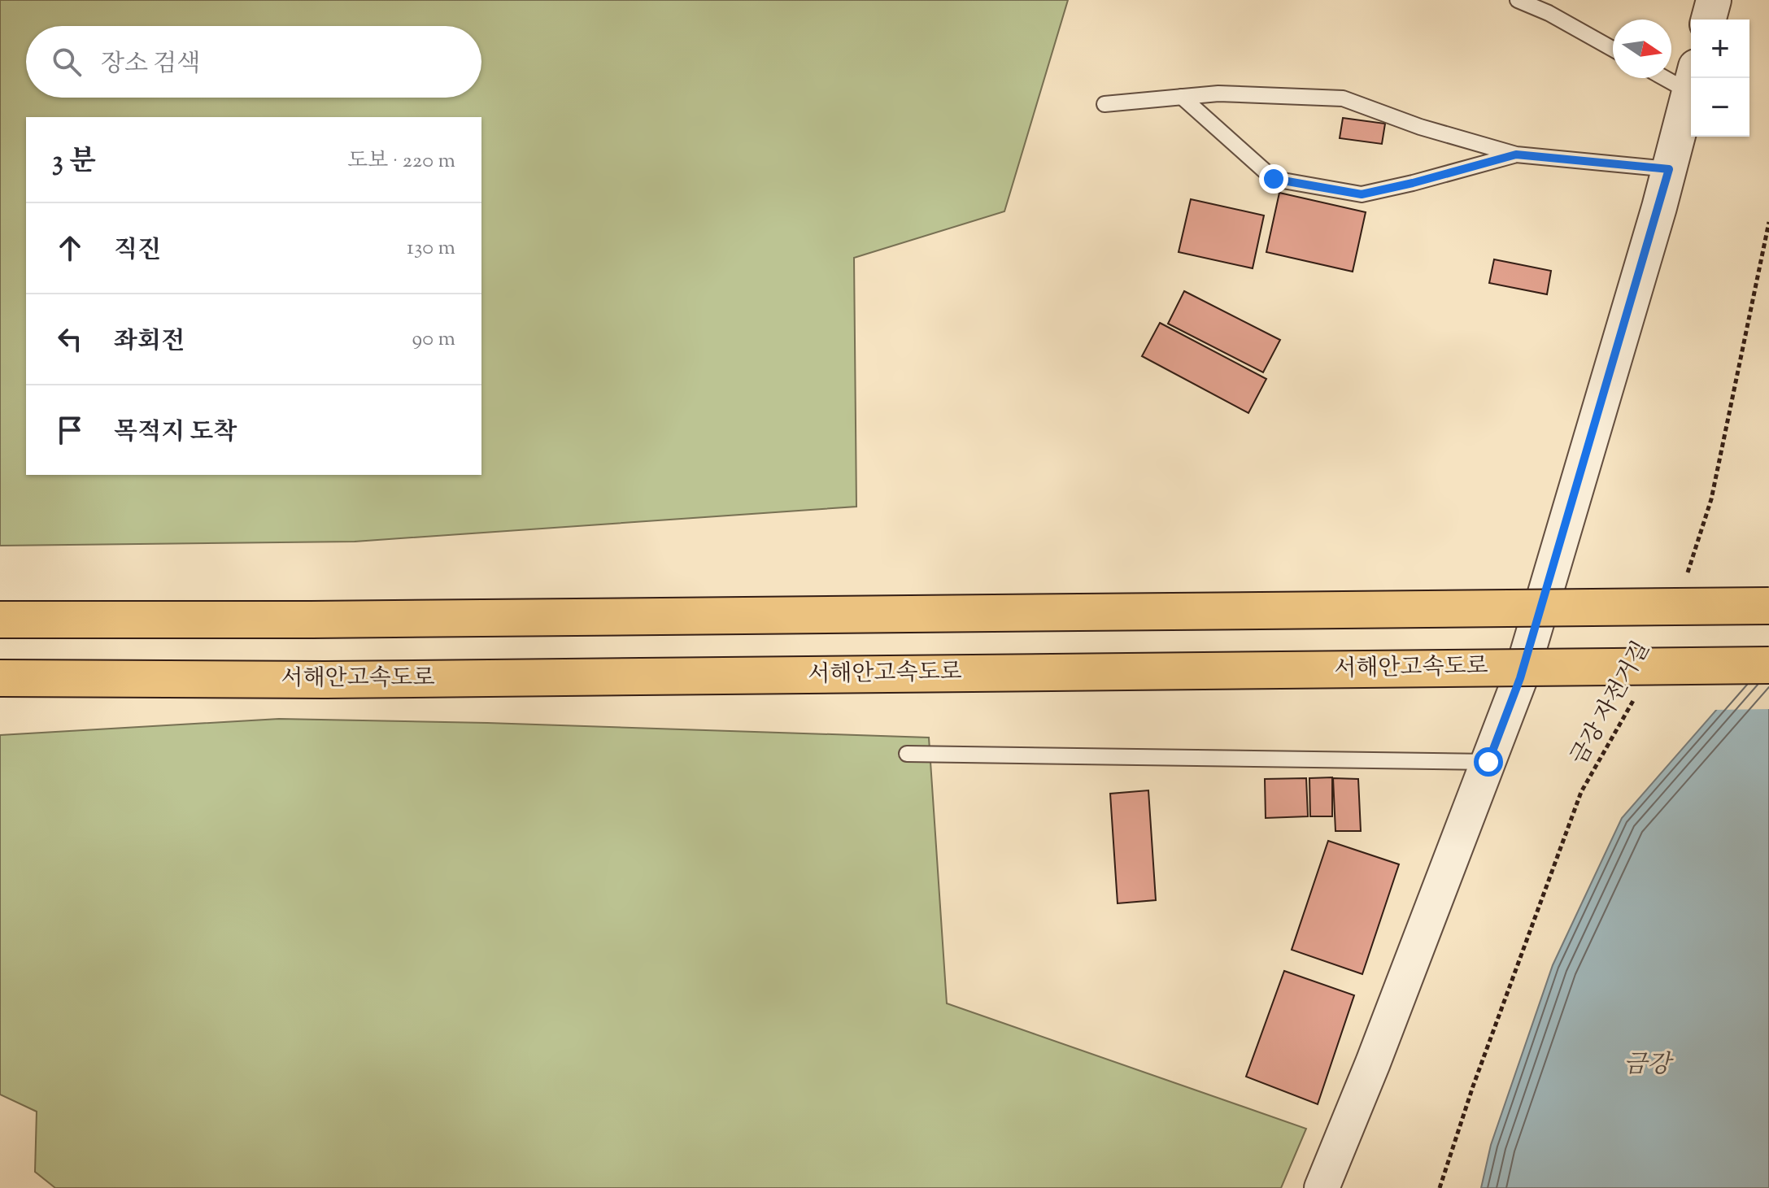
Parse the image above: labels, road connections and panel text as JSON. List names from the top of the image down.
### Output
{
  "streets": {
    "highway": ["서해안고속도로"],
    "path": ["금강 자전거길"]
  },
  "water": ["금강"],
  "north": "right",
  "page": {
    "map_buttons": ["+", "−"],
    "search": "장소 검색",
    "heading": ["3 분", "도보 · 220 m"],
    "list": [
      ["직진", "130 m"],
      ["좌회전", "90 m"],
      "목적지 도착"
    ]
  }
}
